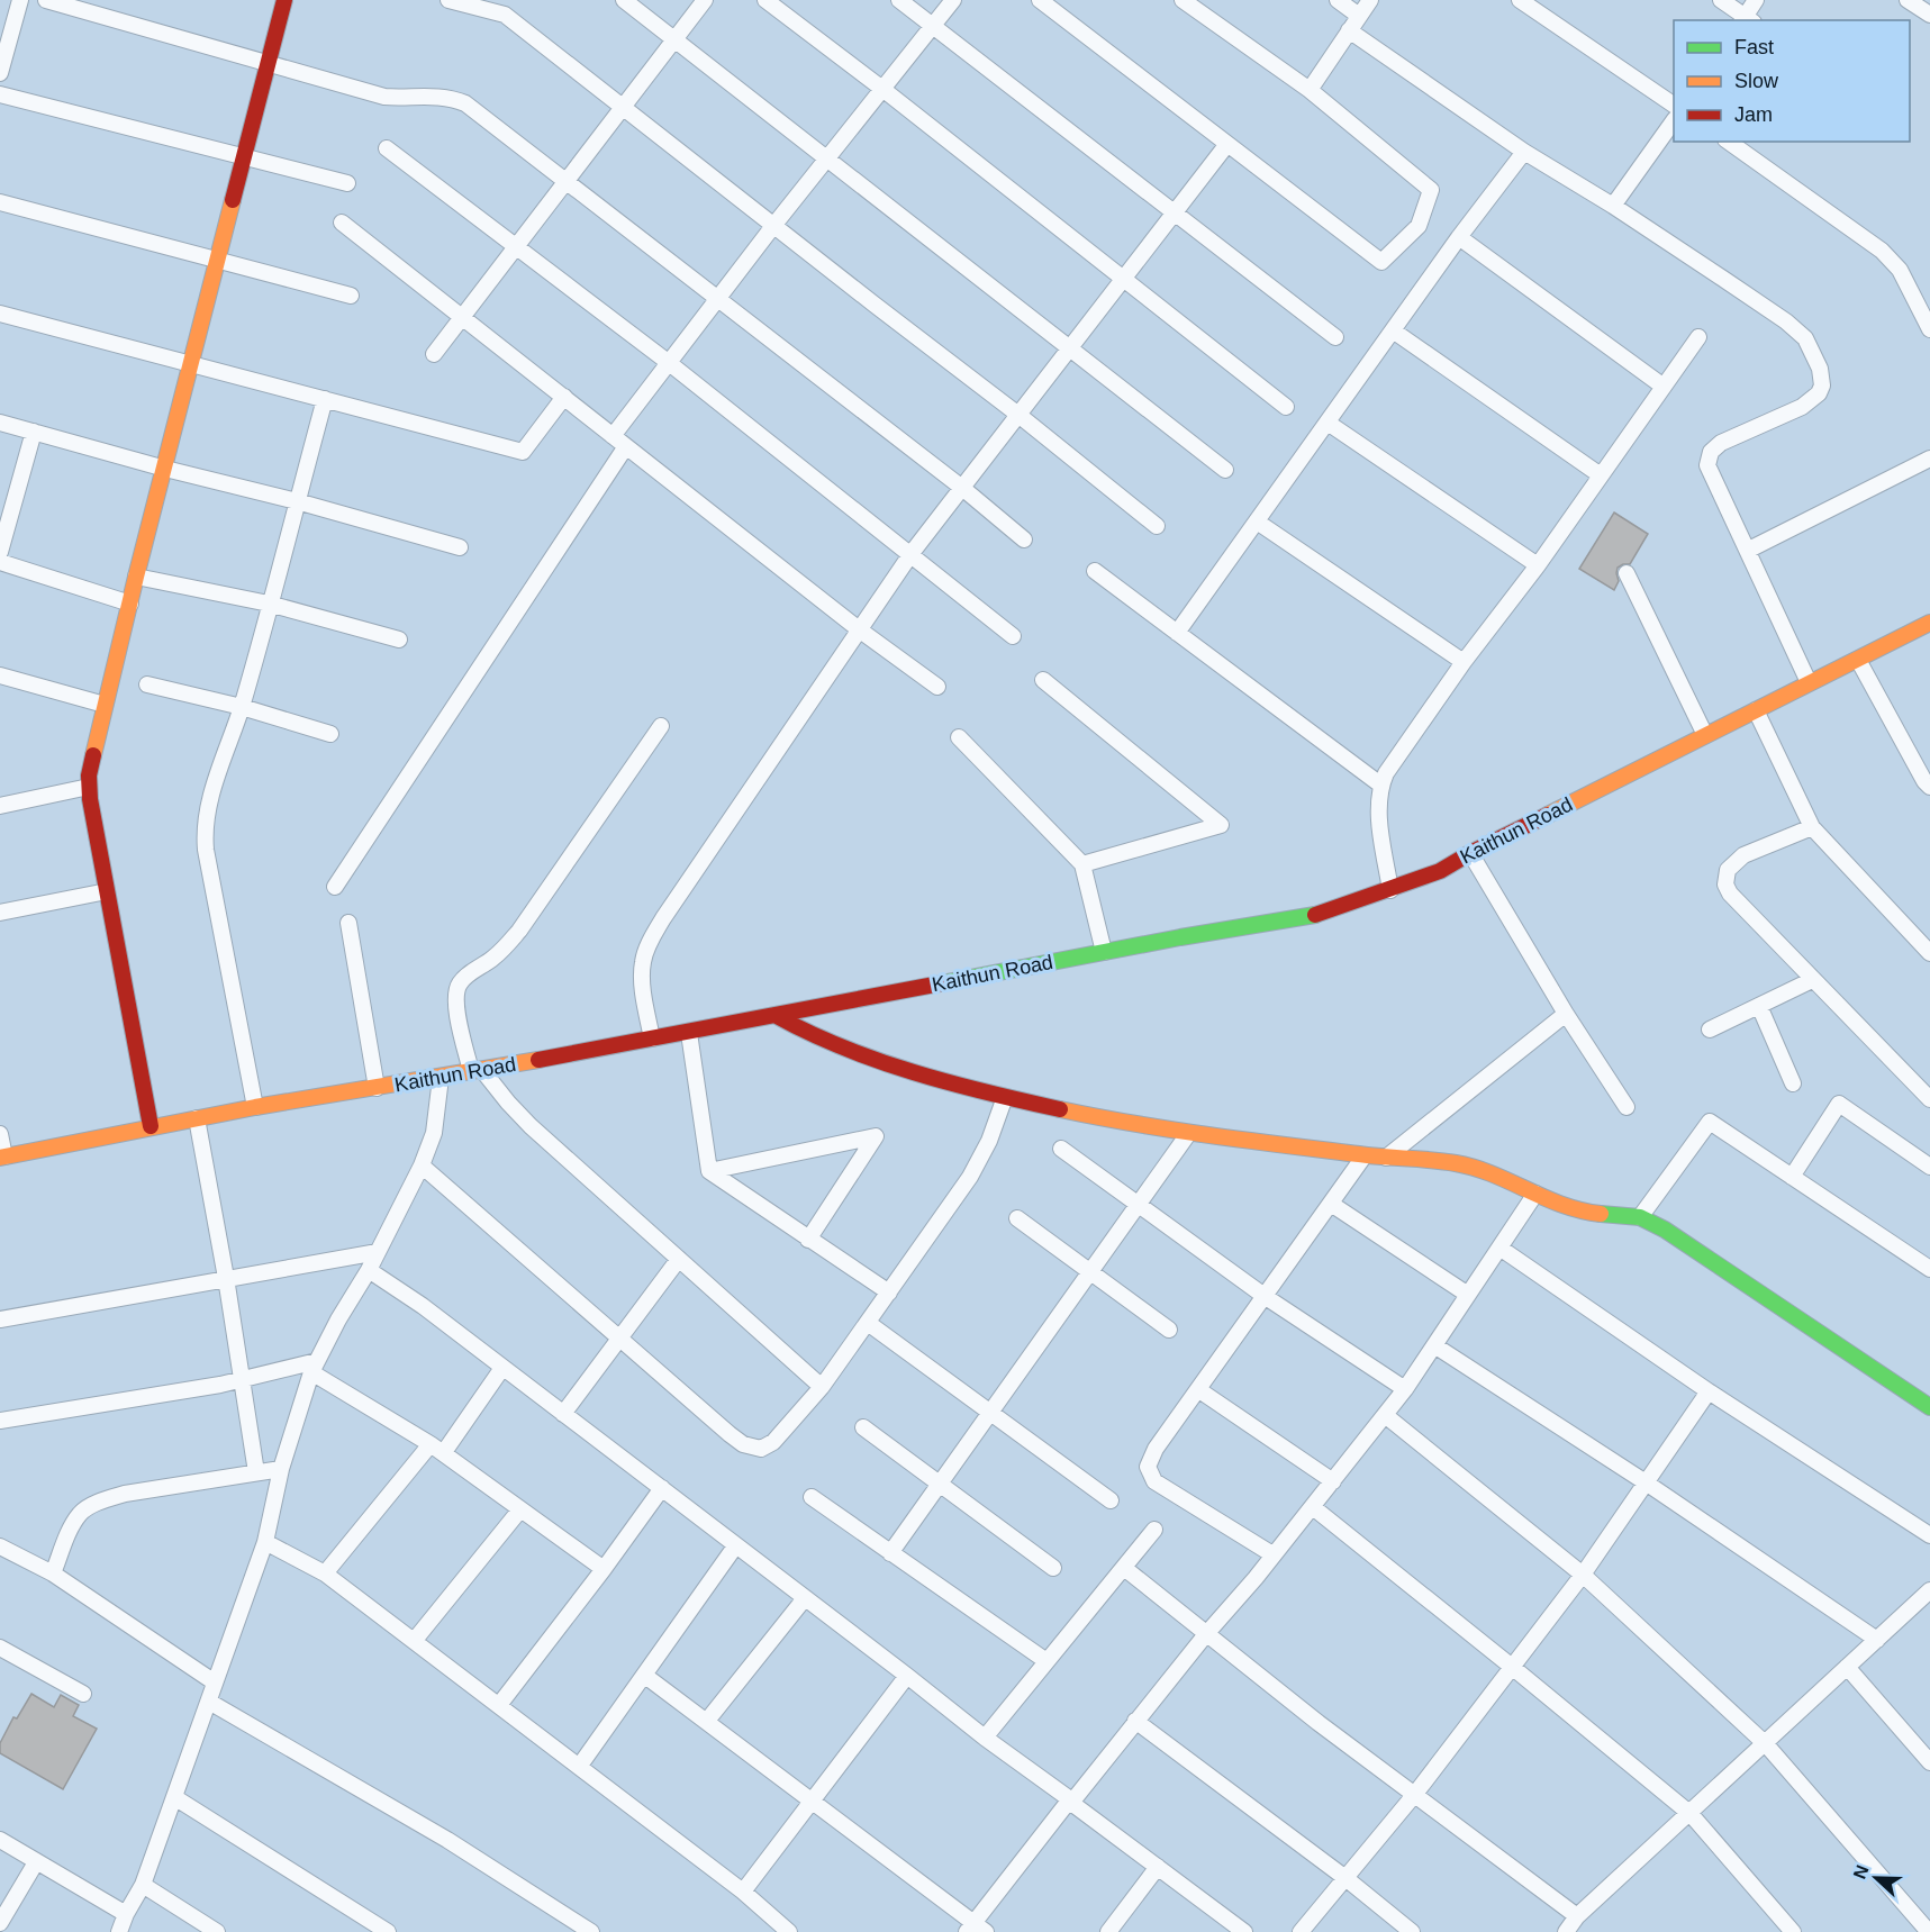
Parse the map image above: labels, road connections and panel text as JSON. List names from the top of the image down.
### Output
{
  "streets": {
    "street": ["Kaithun Road"]
  },
  "legend": ["Fast", "Slow", "Jam"],
  "north": "left"
}
